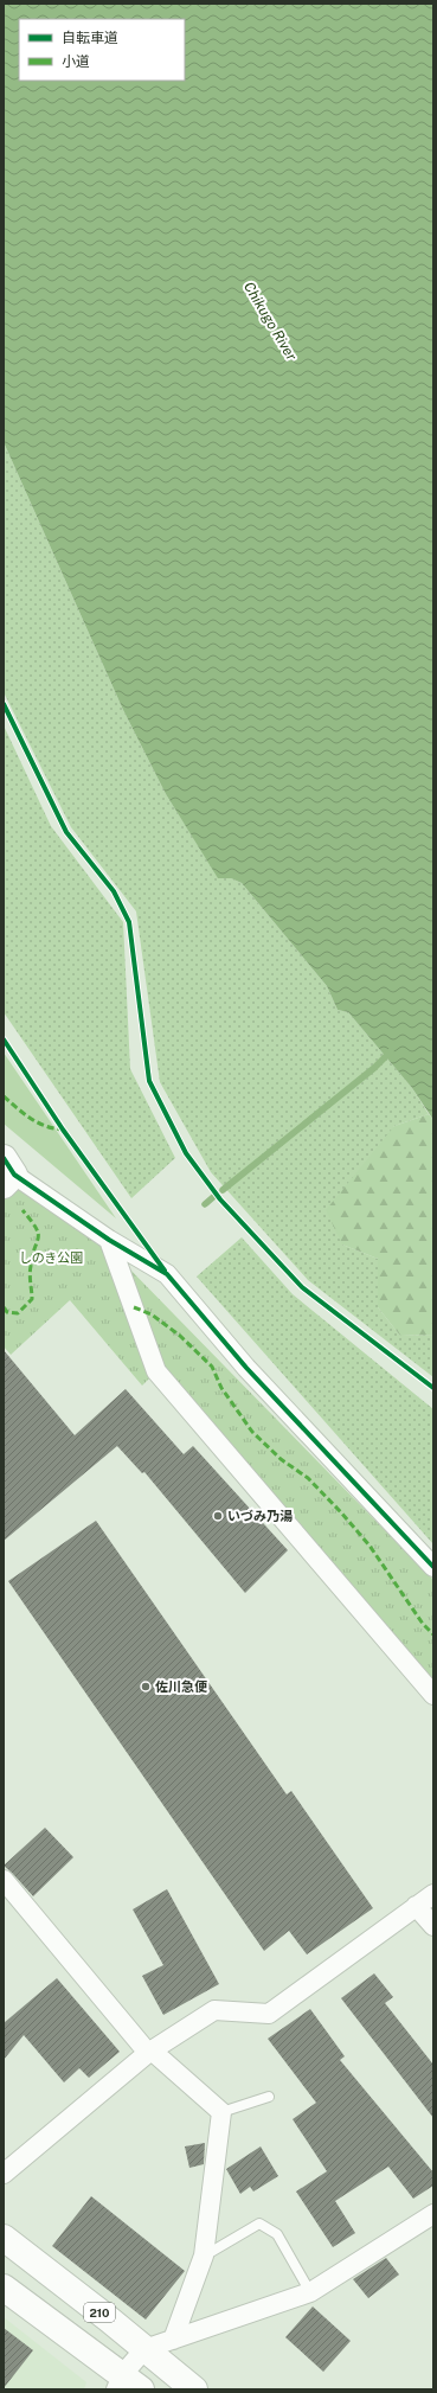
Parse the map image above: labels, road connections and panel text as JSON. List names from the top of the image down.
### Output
{
  "streets": {
    "highway": ["210"]
  },
  "water": ["Chikugo River"],
  "parks": ["しのき公園"],
  "places": ["いづみ乃湯", "佐川急便"],
  "legend": ["自転車道", "小道"]
}
